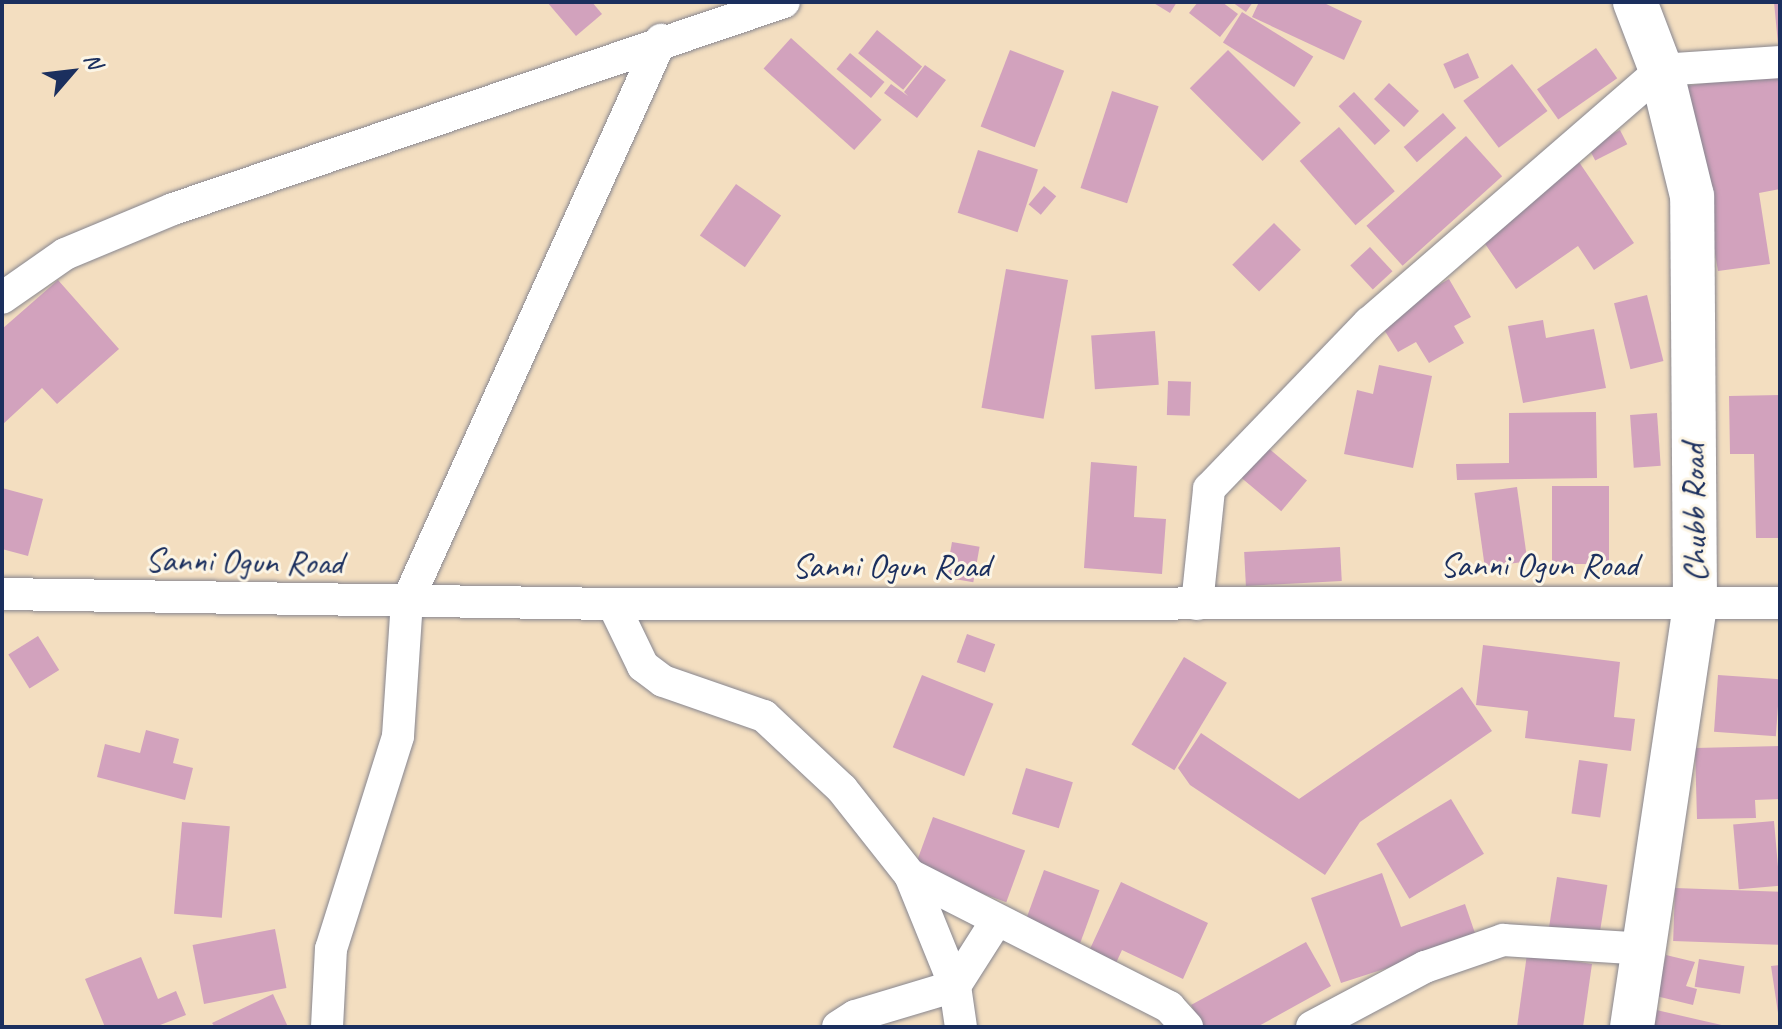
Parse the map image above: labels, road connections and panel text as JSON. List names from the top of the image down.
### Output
{
  "streets": {
    "street": ["Chubb Road", "Sanni Ogun Road"]
  },
  "crossings": [
    ["Chubb Road", "Sanni Ogun Road"]
  ],
  "north": "top right"
}
